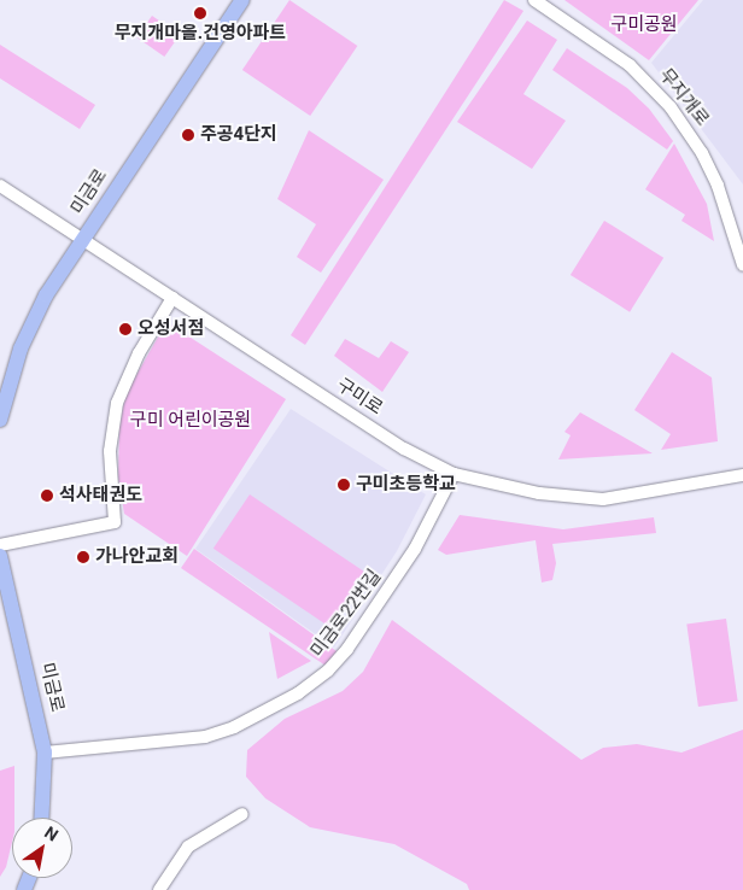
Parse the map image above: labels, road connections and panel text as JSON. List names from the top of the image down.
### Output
{
  "streets": {
    "main road": ["미금로"],
    "street": ["무지개로", "구미로", "미금로22번길"]
  },
  "crossings": [
    ["미금로", "구미로"],
    ["미금로", "미금로22번길"],
    ["구미로", "미금로22번길"]
  ],
  "parks": ["구미공원", "구미 어린이공원"],
  "places": [
    "무지개마을.건영아파트",
    "주공4단지",
    "오성서점",
    "구미초등학교",
    "석사태권도",
    "가나안교회"
  ],
  "north": "top right"
}
